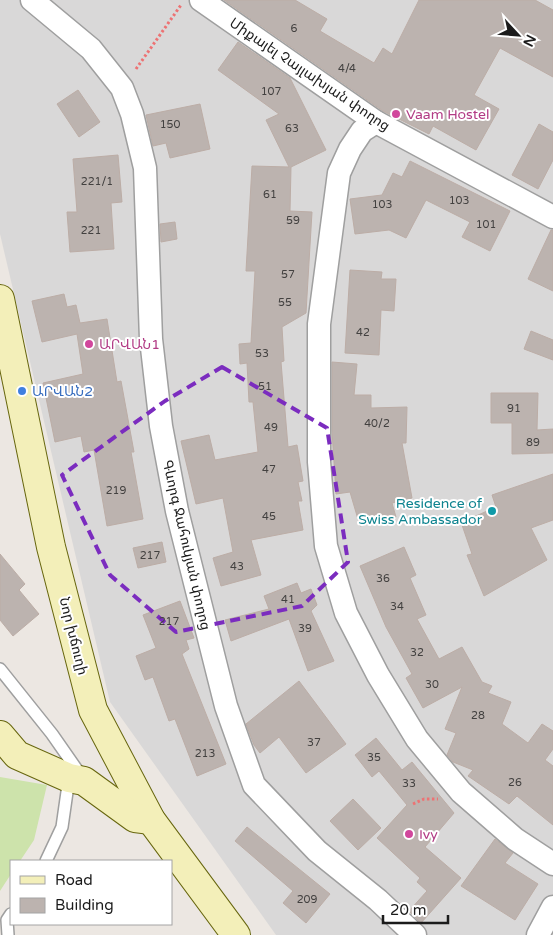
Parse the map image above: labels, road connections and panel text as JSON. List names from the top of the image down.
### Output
{
  "streets": {
    "main road": ["Նոր խճուղի"],
    "street": ["Միքայել Չայլախյան փողոց", "Գևորգ Ջահուկյան փողոց"]
  },
  "places": [
    "Vaam Hostel",
    "ԱՐՎԱՆ1",
    "ԱՐՎԱՆ2",
    "Residence of Swiss Ambassador",
    "Ivy"
  ],
  "house_numbers": [
    "6",
    "4/4",
    "107",
    "150",
    "63",
    "221/1",
    "61",
    "103",
    "103",
    "59",
    "101",
    "221",
    "57",
    "55",
    "42",
    "53",
    "51",
    "91",
    "40/2",
    "49",
    "89",
    "47",
    "219",
    "45",
    "217",
    "43",
    "36",
    "41",
    "34",
    "217",
    "39",
    "32",
    "30",
    "28",
    "37",
    "213",
    "35",
    "26",
    "33",
    "209"
  ],
  "legend": ["Road", "Building"],
  "scale_bar": "20 m",
  "north": "bottom right"
}
